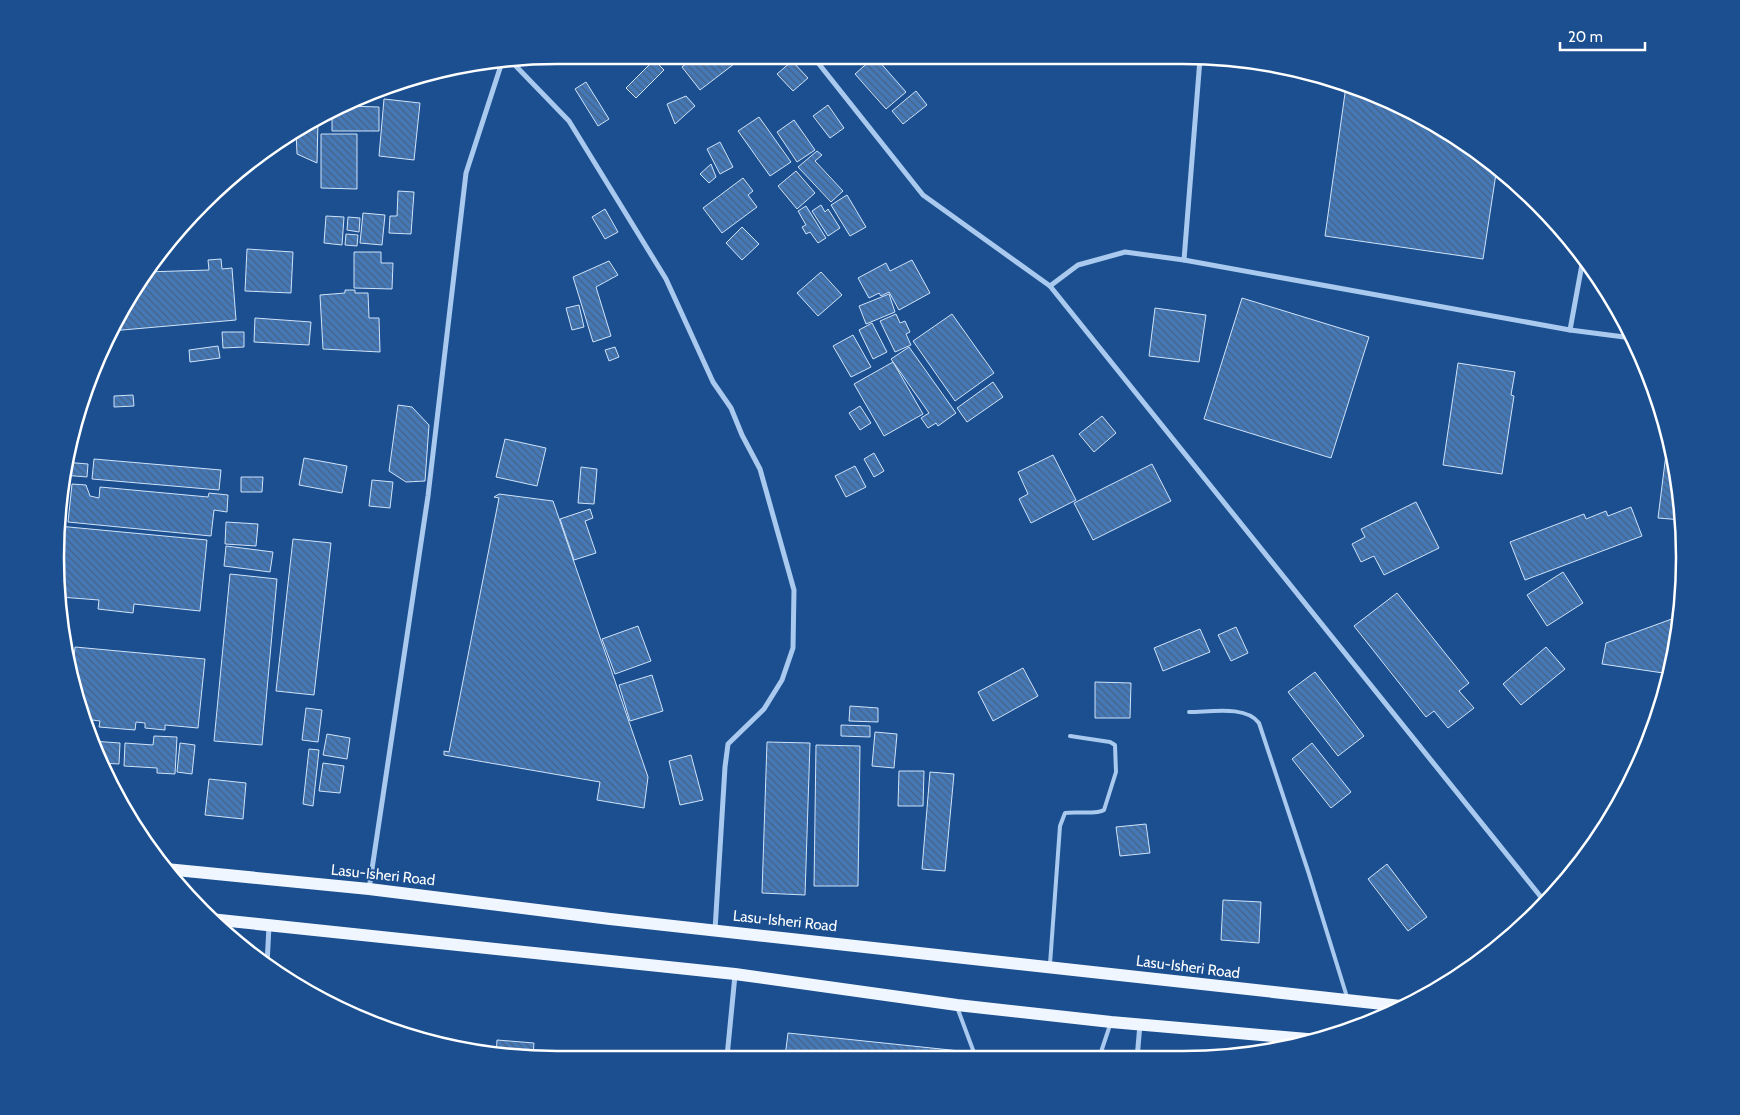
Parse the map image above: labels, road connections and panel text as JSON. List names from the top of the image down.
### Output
{
  "streets": {
    "main road": ["Lasu-Isheri Road"]
  },
  "scale_bar": "20 m"
}
